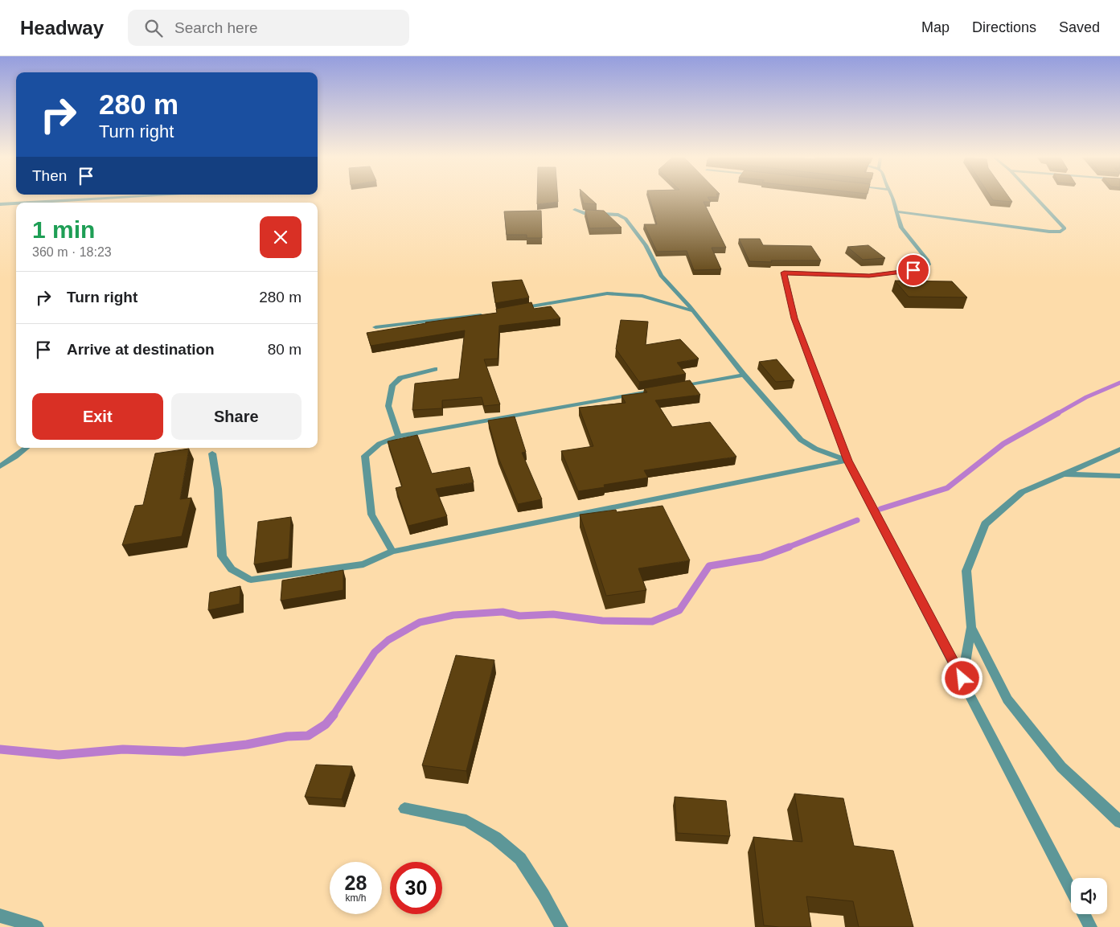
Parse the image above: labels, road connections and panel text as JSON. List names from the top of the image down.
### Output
{
  "page": {
    "header": "Headway",
    "search": "Search here",
    "nav": ["Map", "Directions", "Saved"],
    "turn": ["280 m", "Turn right"],
    "then": "Then",
    "heading": ["1 min", "360 m · 18:23"],
    "list": [
      {
        "name": "Turn right",
        "value": "280 m"
      },
      {
        "name": "Arrive at destination",
        "value": "80 m"
      }
    ],
    "buttons": ["Exit", "Share"],
    "speed": "28 km/h",
    "limit": "30"
  }
}
